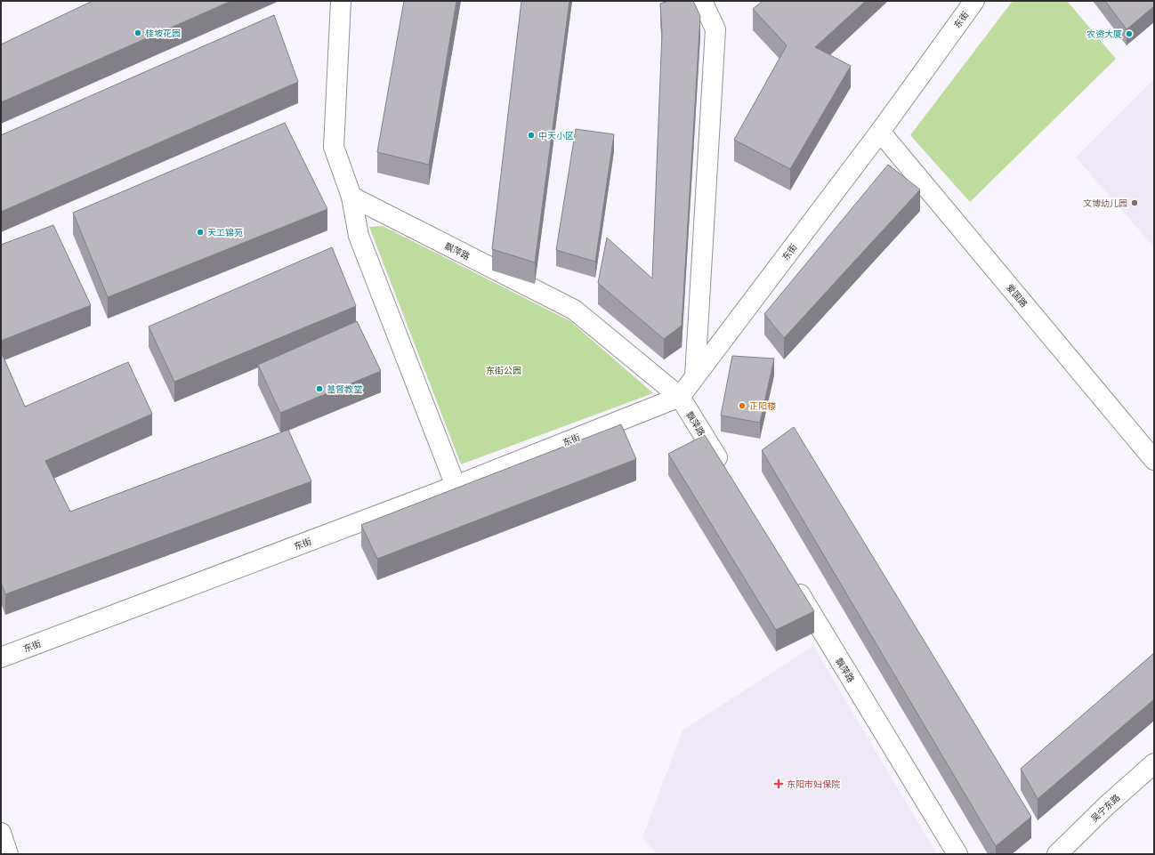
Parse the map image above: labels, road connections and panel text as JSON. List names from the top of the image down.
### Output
{
  "streets": {
    "street": [
      "东街",
      "飘萍路",
      "爱国路",
      "吴宁东路"
    ]
  },
  "crossings": [
    ["东街", "飘萍路"],
    ["东街", "爱国路"]
  ],
  "parks": ["东街公园"],
  "places": {
    "other": [
      "桂坡花园",
      "农资大厦",
      "中天小区",
      "文博幼儿园",
      "天工锦苑",
      "基督教堂",
      "正阳楼"
    ],
    "health": ["东阳市妇保院"]
  }
}
